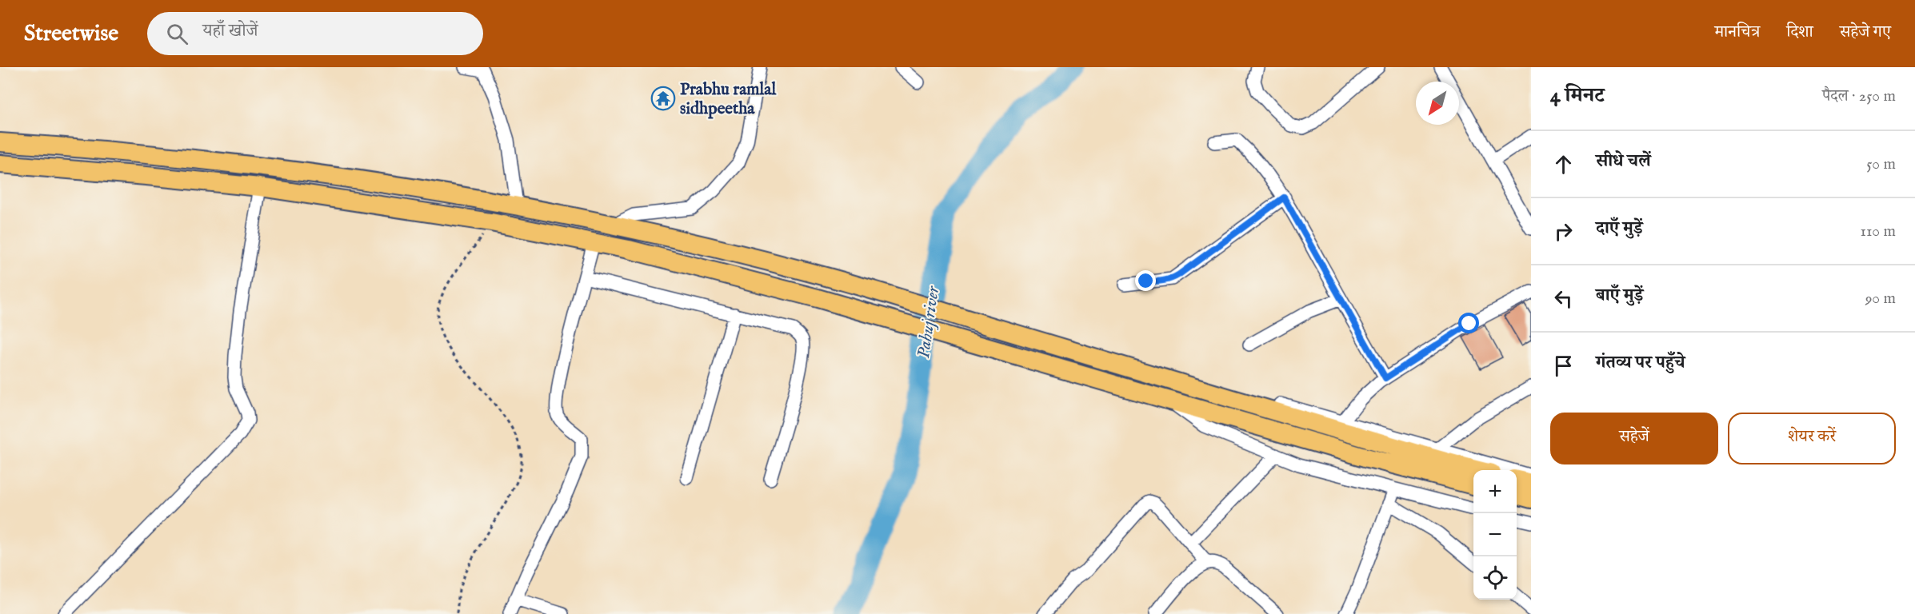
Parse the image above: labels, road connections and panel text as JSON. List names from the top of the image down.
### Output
{
  "water": ["Pahuj river"],
  "places": {
    "temple": ["Prabhu ramlal sidhpeetha"]
  },
  "north": "bottom left",
  "page": {
    "header": "Streetwise",
    "search": "यहाँ खोजें",
    "nav": ["मानचित्र", "दिशा", "सहेजे गए"],
    "heading": ["4 मिनट", "पैदल · 250 m"],
    "list": [
      ["सीधे चलें", "50 m"],
      ["दाएँ मुड़ें", "110 m"],
      ["बाएँ मुड़ें", "90 m"],
      "गंतव्य पर पहुँचे"
    ],
    "buttons": ["सहेजें", "शेयर करें"],
    "map_buttons": ["+", "−"]
  }
}
